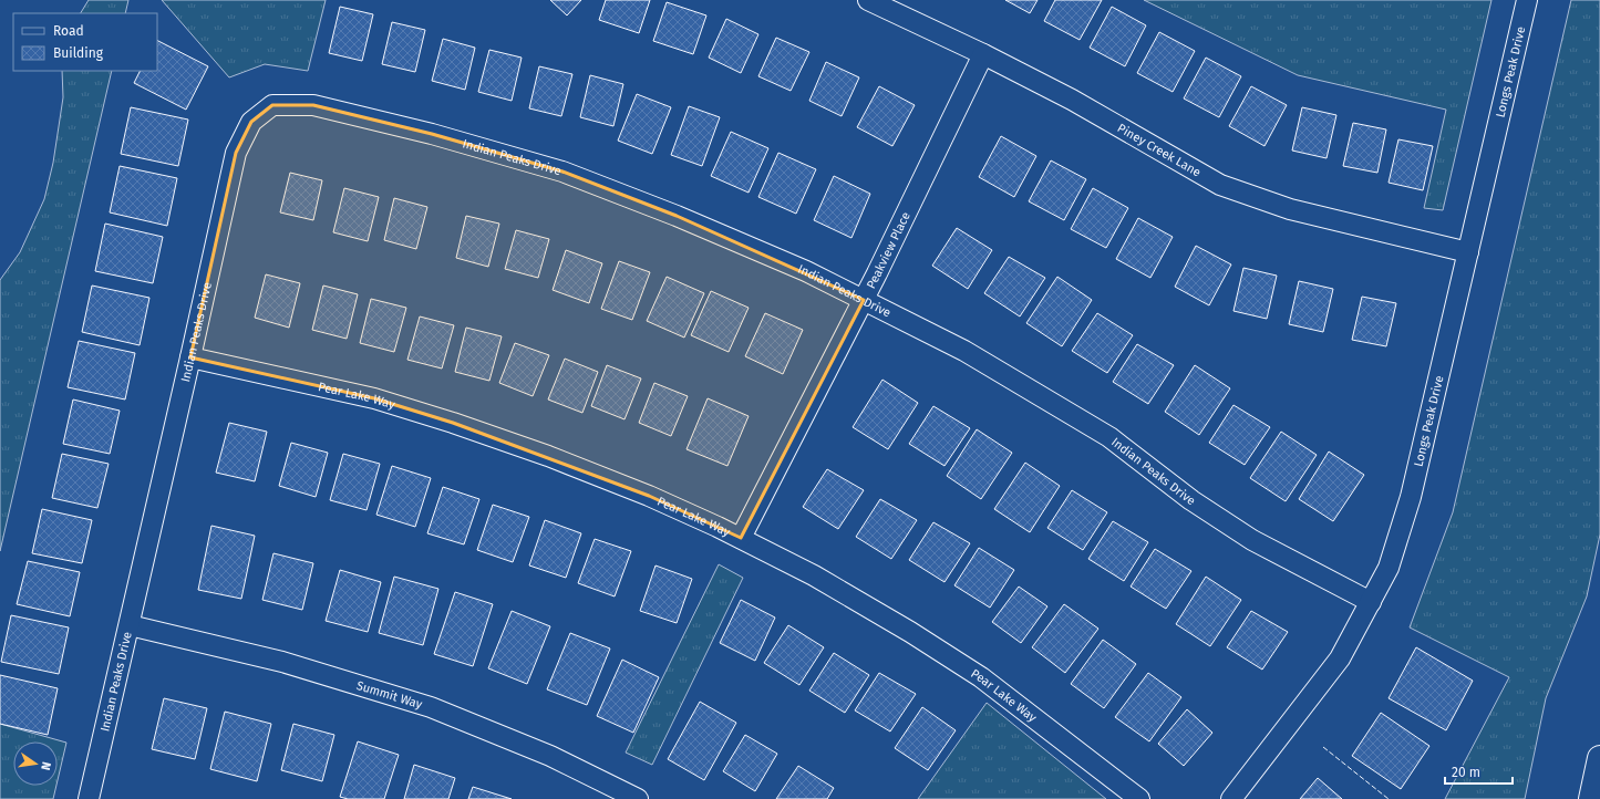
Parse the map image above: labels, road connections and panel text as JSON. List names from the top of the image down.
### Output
{
  "streets": {
    "street": [
      "Longs Peak Drive",
      "Piney Creek Lane",
      "Indian Peaks Drive",
      "Peakview Place",
      "Pear Lake Way",
      "Summit Way"
    ]
  },
  "crossings": [
    ["Longs Peak Drive", "Piney Creek Lane"],
    ["Longs Peak Drive", "Indian Peaks Drive"],
    ["Piney Creek Lane", "Peakview Place"],
    ["Indian Peaks Drive", "Peakview Place"],
    ["Indian Peaks Drive", "Pear Lake Way"],
    ["Indian Peaks Drive", "Summit Way"],
    ["Peakview Place", "Pear Lake Way"]
  ],
  "legend": ["Road", "Building"],
  "scale_bar": "20 m",
  "north": "right"
}
